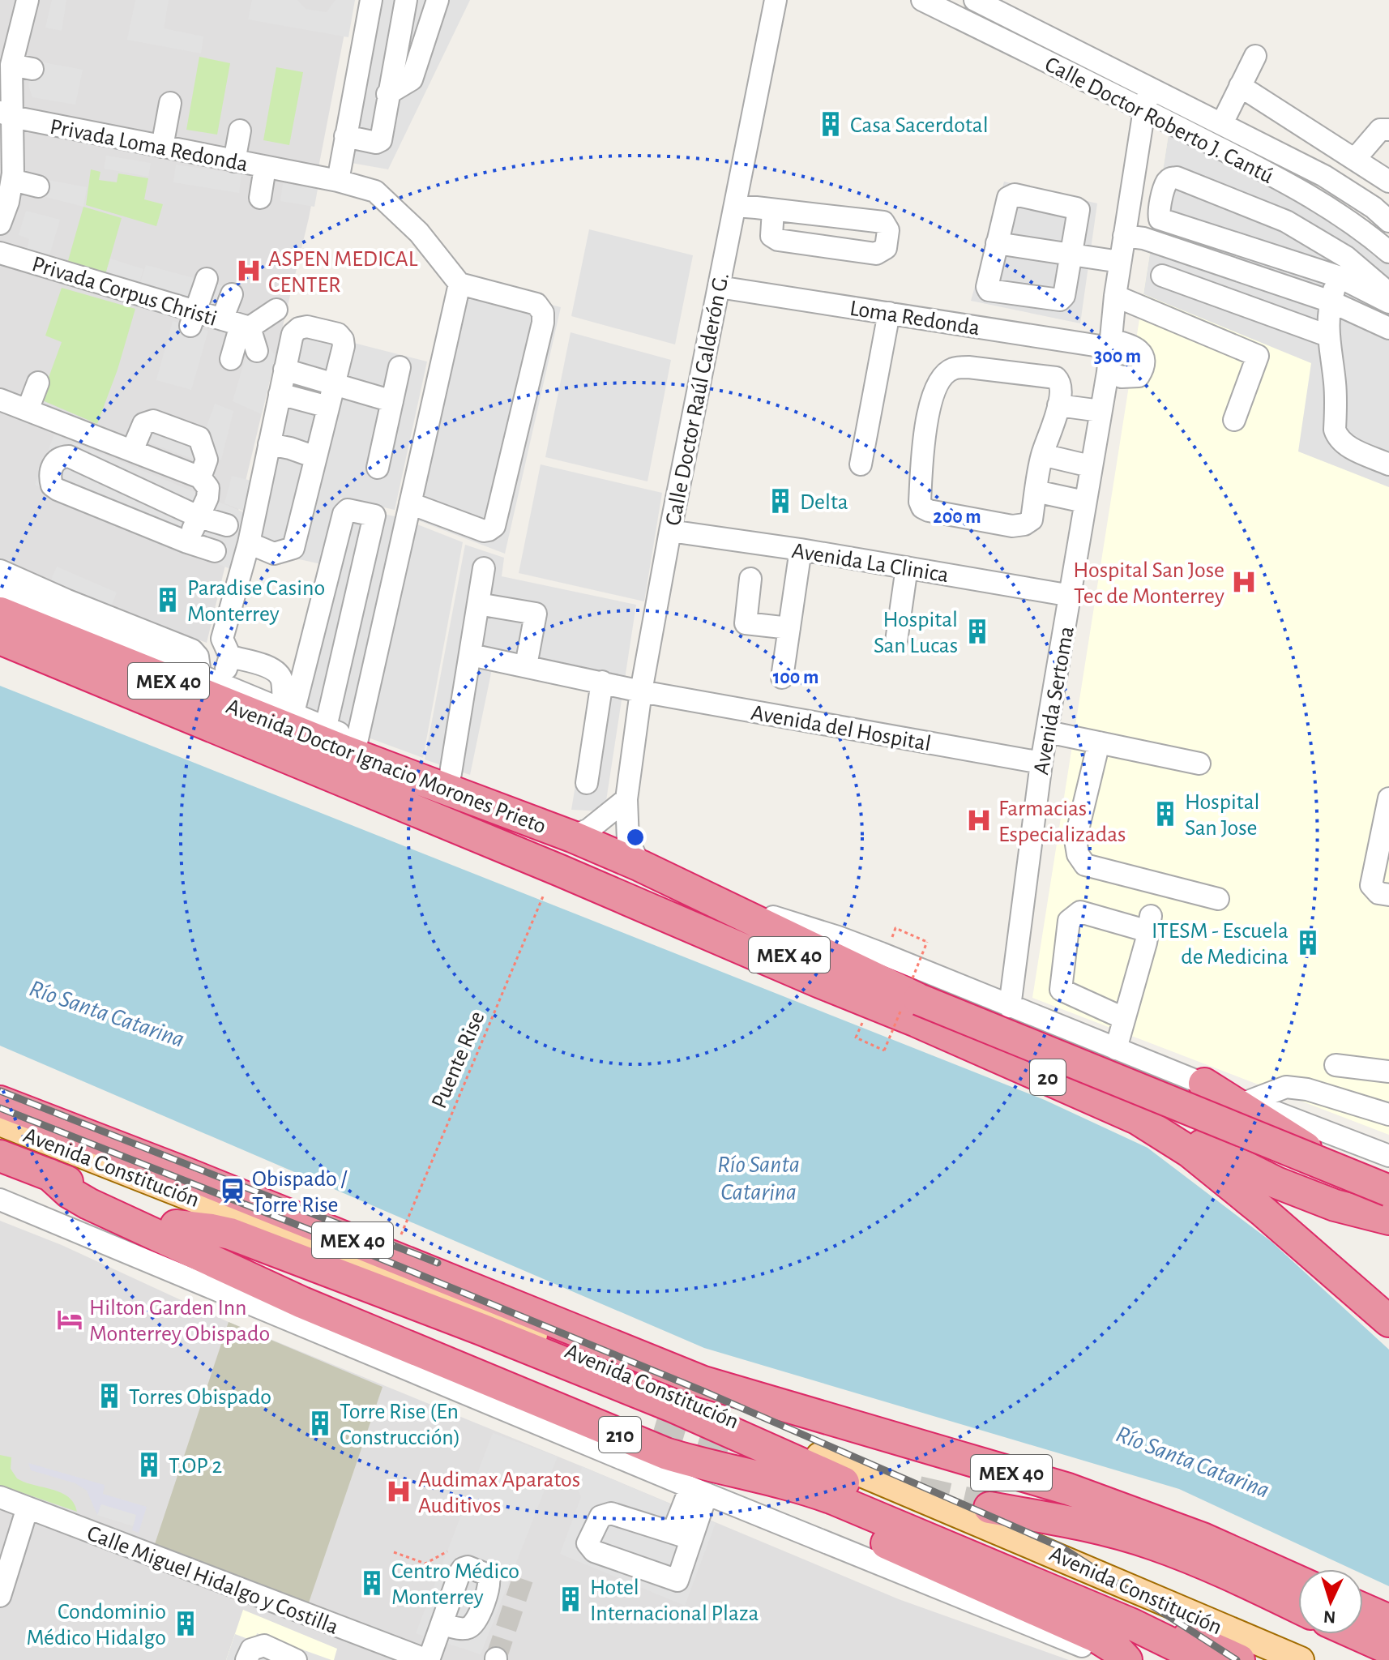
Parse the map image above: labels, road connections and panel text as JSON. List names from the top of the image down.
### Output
{
  "streets": {
    "highway": [
      "MEX 40",
      "Avenida Doctor Ignacio Morones Prieto",
      "20",
      "Avenida Constitución",
      "210"
    ],
    "street": [
      "Calle Doctor Roberto J. Cantú",
      "Privada Loma Redonda",
      "Privada Corpus Christi",
      "Loma Redonda",
      "Calle Doctor Raúl Calderón G.",
      "Avenida La Clinica",
      "Avenida Sertoma",
      "Avenida del Hospital",
      "Calle Miguel Hidalgo y Costilla"
    ],
    "path": ["Puente Rise"]
  },
  "crossings": [
    ["Calle Doctor Roberto J. Cantú", "Avenida Sertoma"],
    ["Loma Redonda", "Calle Doctor Raúl Calderón G."],
    ["Loma Redonda", "Avenida Sertoma"],
    ["Calle Doctor Raúl Calderón G.", "Avenida La Clinica"],
    ["Calle Doctor Raúl Calderón G.", "Avenida del Hospital"],
    ["Calle Doctor Raúl Calderón G.", "Avenida Doctor Ignacio Morones Prieto"],
    ["Avenida La Clinica", "Avenida Sertoma"],
    ["MEX 40", "Avenida Doctor Ignacio Morones Prieto"],
    ["Avenida Sertoma", "Avenida del Hospital"],
    ["Avenida Sertoma", "20"],
    ["Avenida Doctor Ignacio Morones Prieto", "20"],
    ["Avenida Constitución", "210"]
  ],
  "water": ["Río Santa Catarina"],
  "places": {
    "building": [
      "Casa Sacerdotal",
      "Delta",
      "Paradise Casino Monterrey",
      "Hospital San Lucas",
      "Hospital San Jose",
      "ITESM - Escuela de Medicina",
      "Torres Obispado",
      "Torre Rise (En Construcción)",
      "T.OP 2",
      "Centro Médico Monterrey",
      "Hotel Internacional Plaza",
      "Condominio Médico Hidalgo"
    ],
    "hospital": [
      "ASPEN MEDICAL CENTER",
      "Hospital San Jose Tec de Monterrey",
      "Farmacias Especializadas",
      "Audimax Aparatos Auditivos"
    ],
    "station": ["Obispado / Torre Rise"],
    "hotel": ["Hilton Garden Inn Monterrey Obispado"]
  },
  "north": "bottom",
  "rings": ["300 m", "200 m", "100 m"]
}
